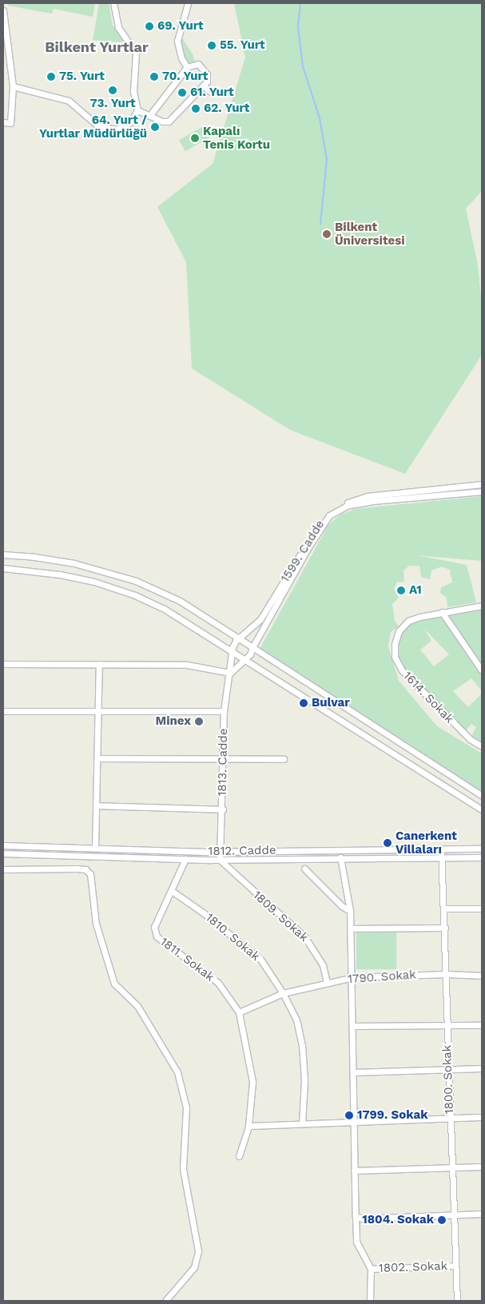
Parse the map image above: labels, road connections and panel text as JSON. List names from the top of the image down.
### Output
{
  "streets": {
    "street": [
      "1599. Cadde",
      "1614. Sokak",
      "1813. Cadde",
      "1812. Cadde",
      "1809. Sokak",
      "1810. Sokak",
      "1811. Sokak",
      "1790. Sokak",
      "1800. Sokak",
      "1802. Sokak"
    ]
  },
  "crossings": [
    ["1599. Cadde", "1813. Cadde"],
    ["1813. Cadde", "1812. Cadde"],
    ["1813. Cadde", "1809. Sokak"],
    ["1812. Cadde", "1809. Sokak"],
    ["1812. Cadde", "1811. Sokak"],
    ["1812. Cadde", "1800. Sokak"],
    ["1809. Sokak", "1790. Sokak"],
    ["1810. Sokak", "1811. Sokak"],
    ["1810. Sokak", "1790. Sokak"],
    ["1811. Sokak", "1790. Sokak"],
    ["1790. Sokak", "1800. Sokak"],
    ["1800. Sokak", "1802. Sokak"]
  ],
  "districts": ["Bilkent Yurtlar"],
  "places": [
    "69. Yurt",
    "55. Yurt",
    "75. Yurt",
    "70. Yurt",
    "73. Yurt",
    "61. Yurt",
    "62. Yurt",
    "64. Yurt / Yurtlar Müdürlüğü",
    "Kapalı Tenis Kortu",
    "Bilkent Üniversitesi",
    "A1",
    "Bulvar",
    "Minex",
    "Canerkent Villaları",
    "1799. Sokak",
    "1804. Sokak"
  ]
}
